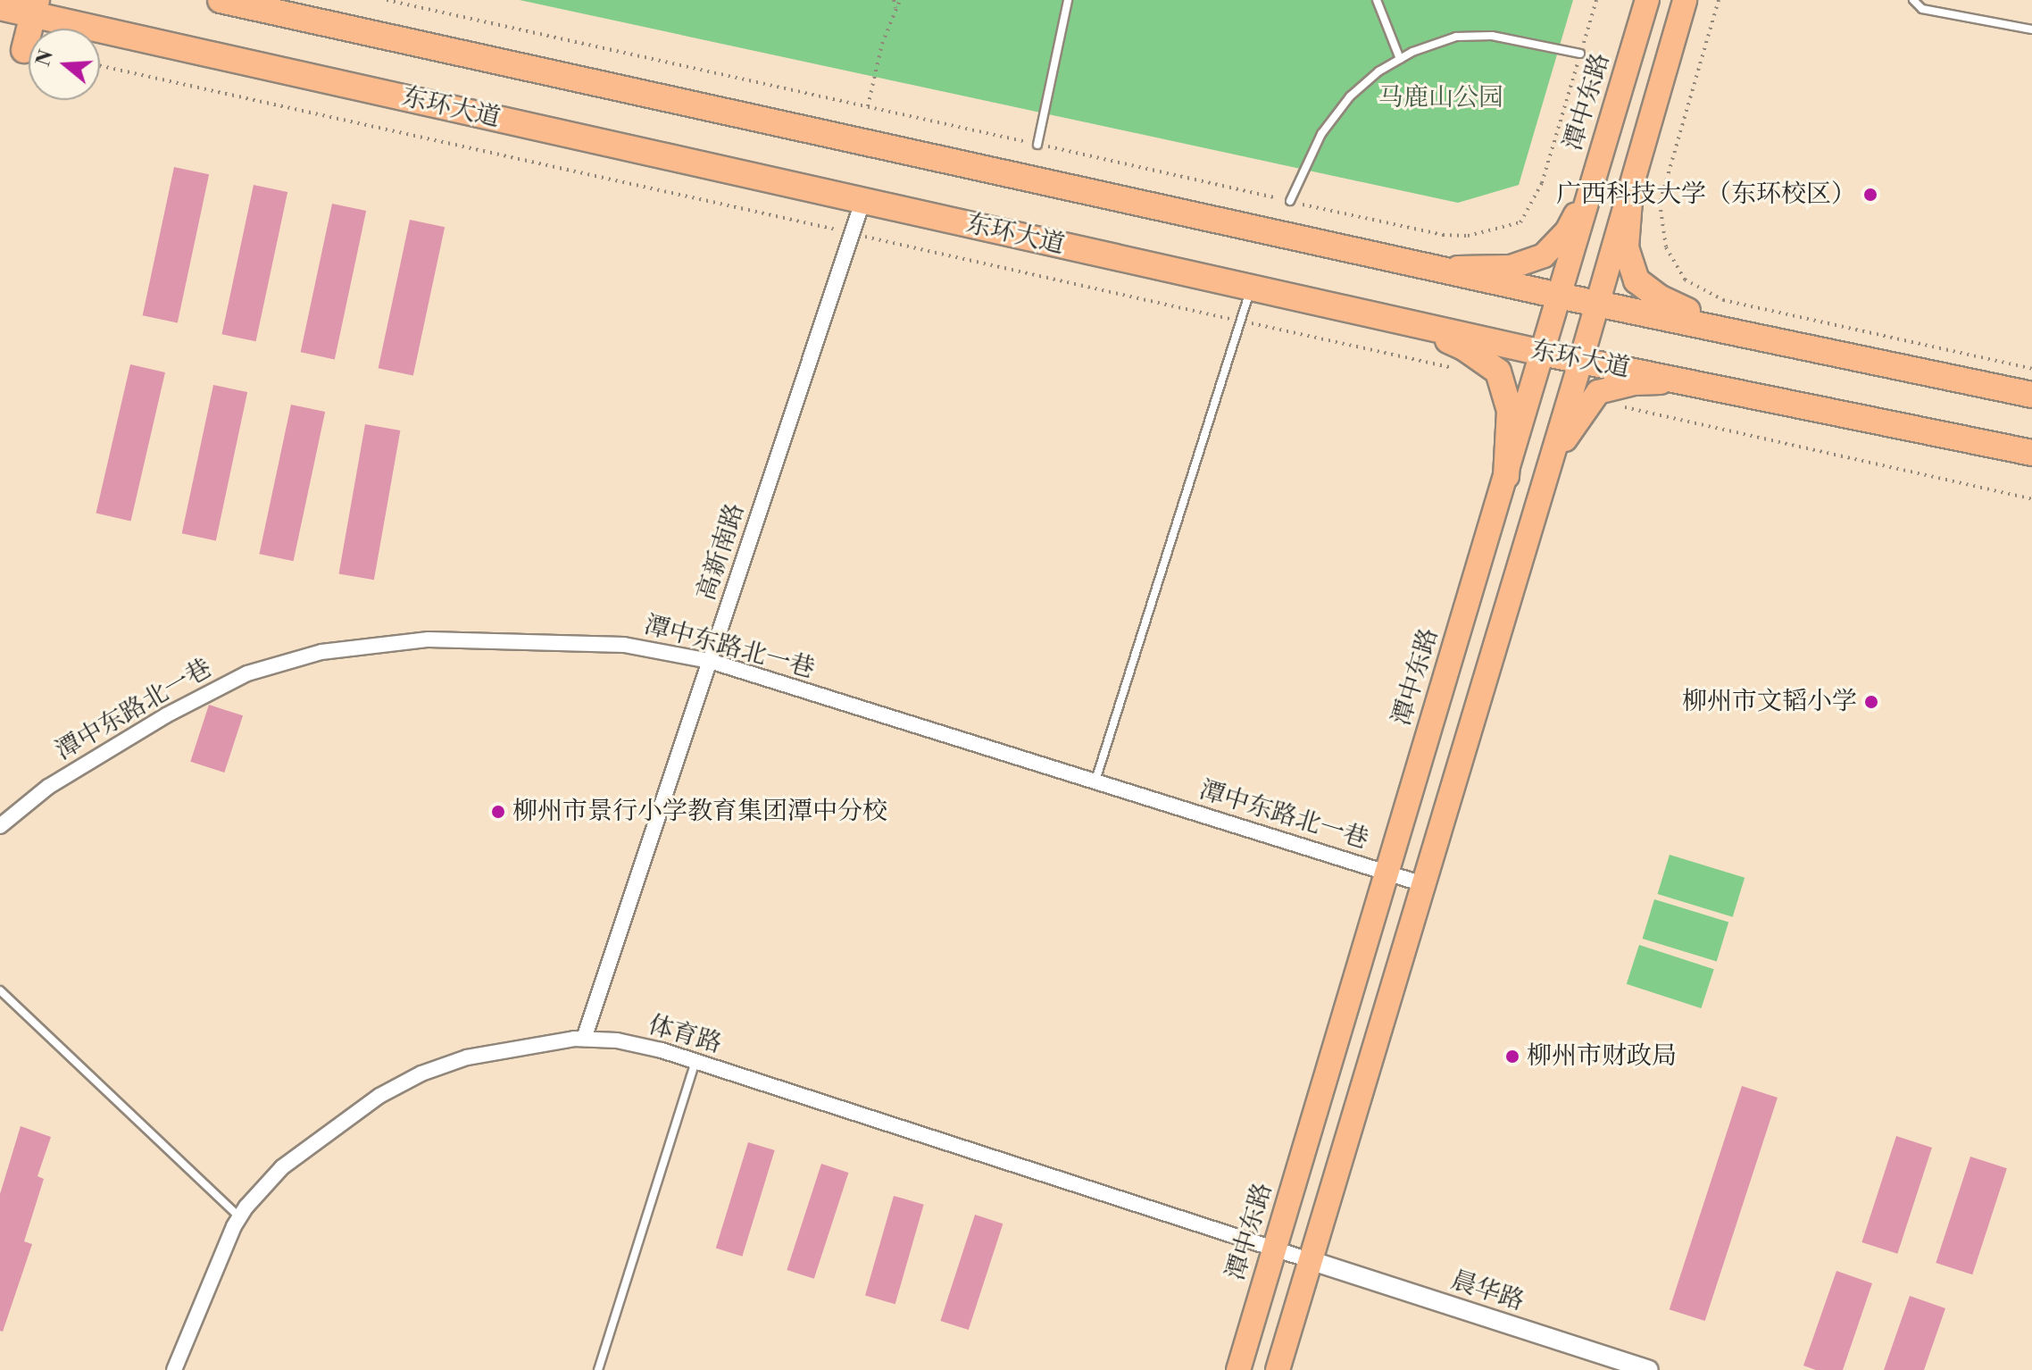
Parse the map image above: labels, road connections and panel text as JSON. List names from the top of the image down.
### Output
{
  "streets": {
    "highway": ["东环大道"],
    "main road": ["潭中东路"],
    "street": [
      "高新南路",
      "潭中东路北一巷",
      "体育路",
      "晨华路"
    ]
  },
  "crossings": [
    ["潭中东路", "东环大道"],
    ["潭中东路", "潭中东路北一巷"],
    ["潭中东路", "体育路"],
    ["东环大道", "高新南路"],
    ["高新南路", "潭中东路北一巷"],
    ["高新南路", "体育路"],
    ["体育路", "晨华路"]
  ],
  "parks": ["马鹿山公园"],
  "places": [
    "广西科技大学（东环校区）",
    "柳州市文韬小学",
    "柳州市景行小学教育集团潭中分校",
    "柳州市财政局"
  ],
  "north": "left"
}
